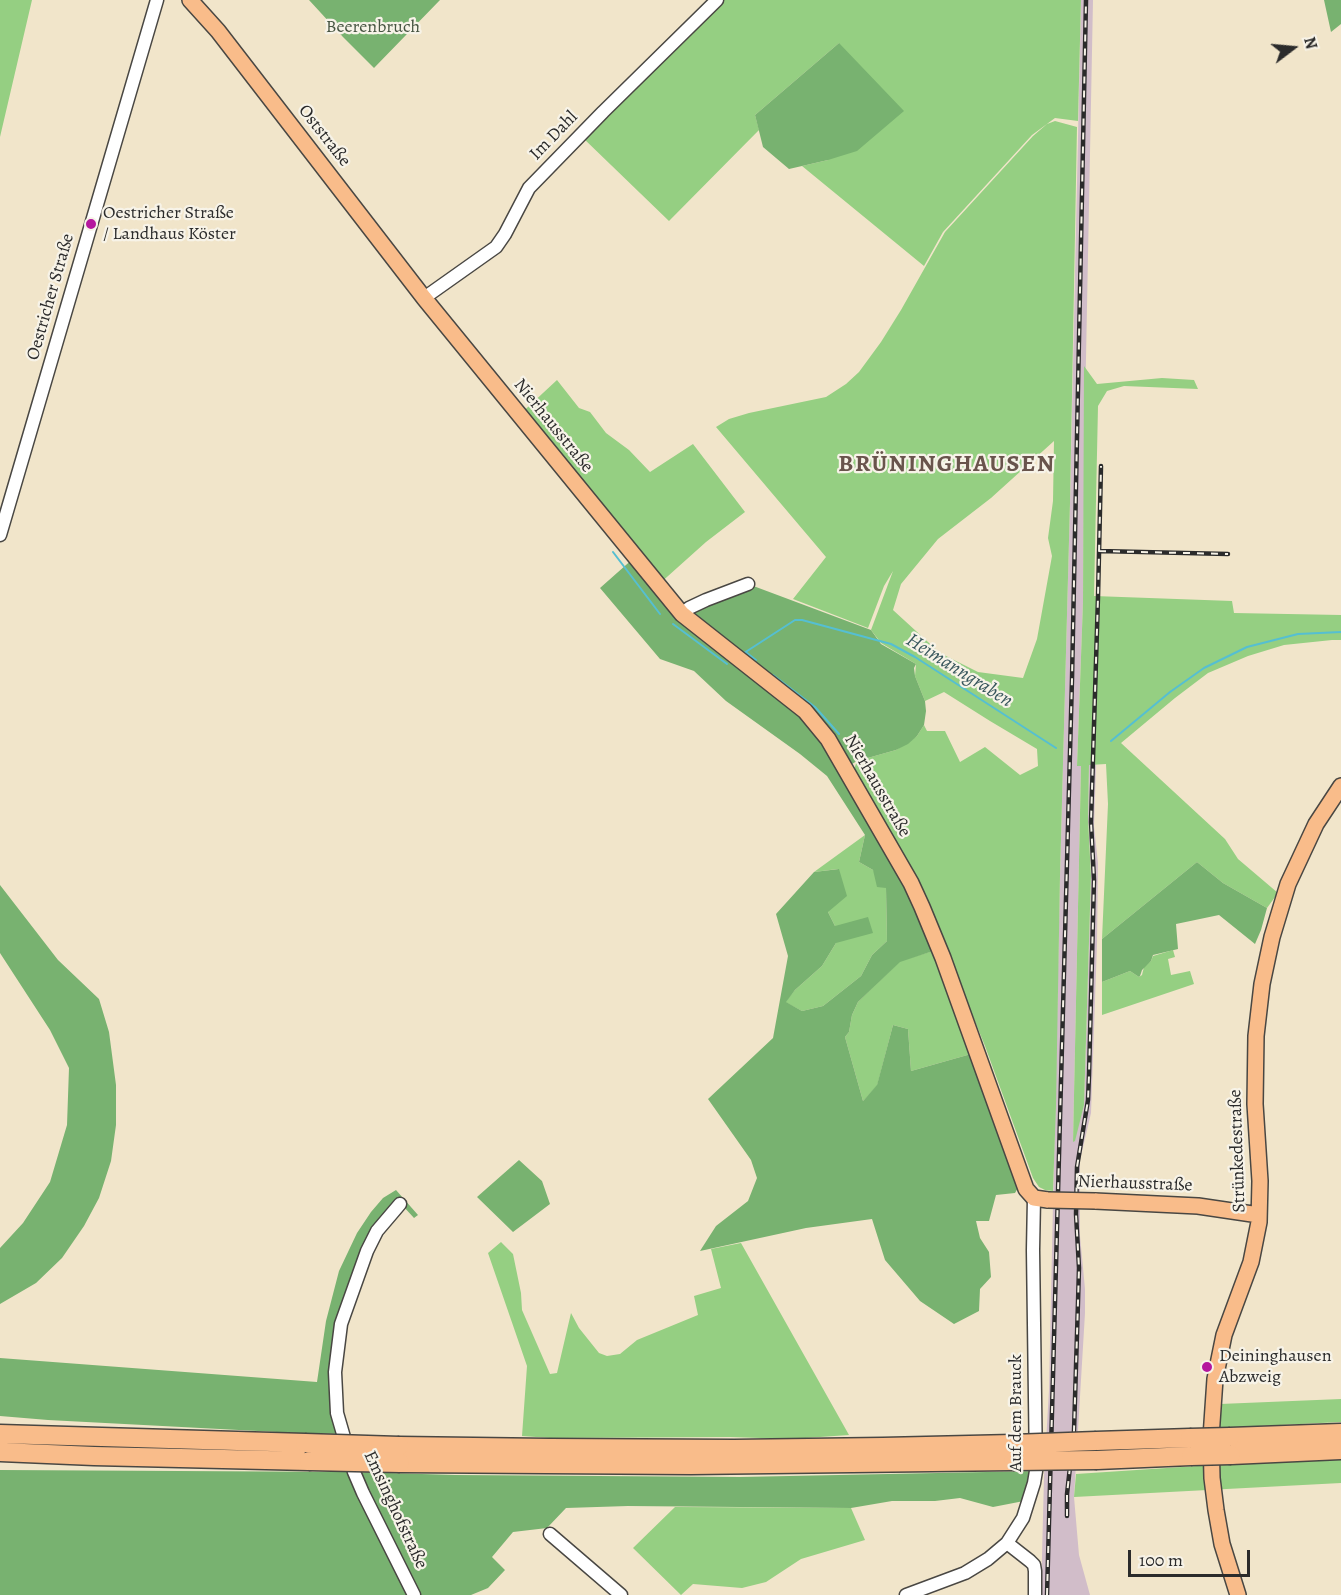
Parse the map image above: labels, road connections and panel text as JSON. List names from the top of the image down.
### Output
{
  "streets": {
    "main road": ["Oststraße", "Nierhausstraße", "Strünkedestraße"],
    "street": [
      "Im Dahl",
      "Oestricher Straße",
      "Auf dem Brauck",
      "Emsinghofstraße"
    ]
  },
  "crossings": [
    ["Oststraße", "Im Dahl"],
    ["Oststraße", "Nierhausstraße"],
    ["Im Dahl", "Nierhausstraße"],
    ["Nierhausstraße", "Strünkedestraße"],
    ["Nierhausstraße", "Auf dem Brauck"]
  ],
  "districts": ["BRÜNINGHAUSEN"],
  "water": ["Heimanngraben"],
  "parks": ["Beerenbruch"],
  "places": ["Oestricher Straße / Landhaus Köster", "Deininghausen Abzweig"],
  "scale_bar": "100 m",
  "north": "right"
}
